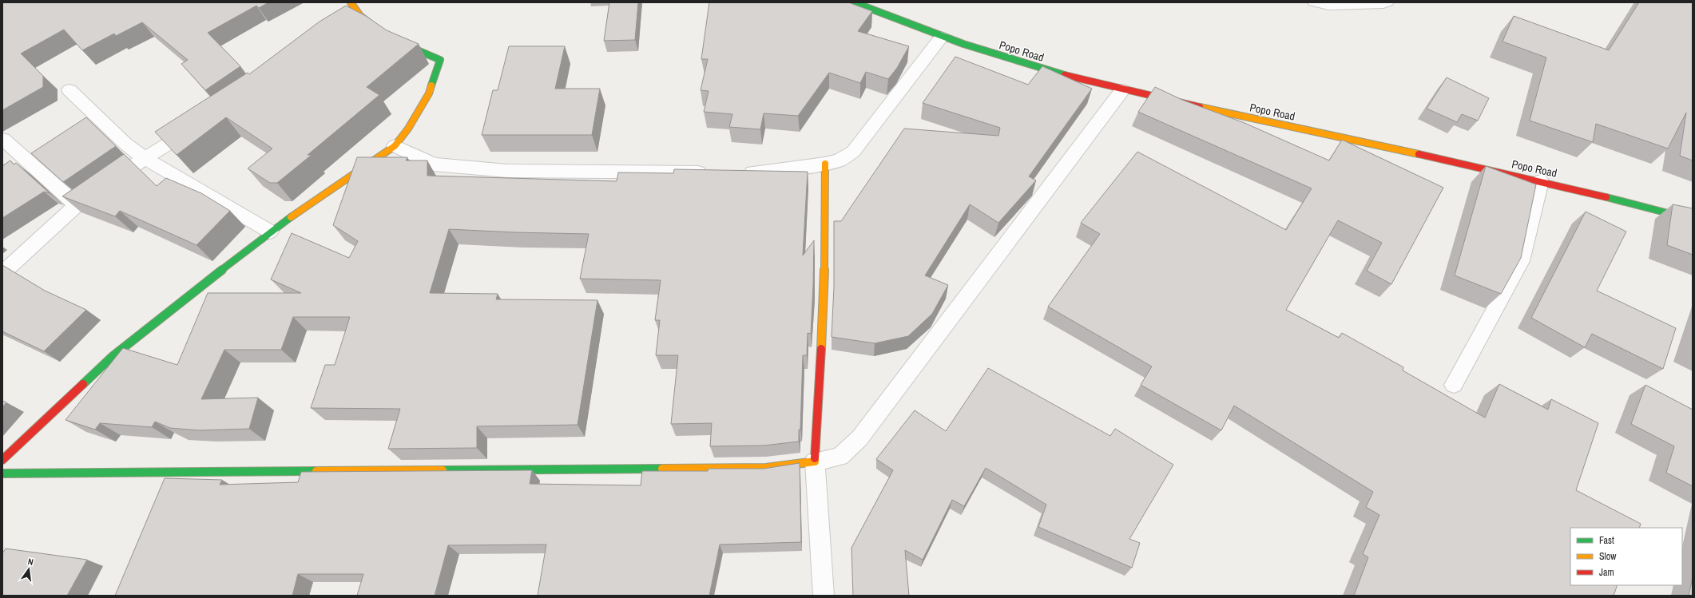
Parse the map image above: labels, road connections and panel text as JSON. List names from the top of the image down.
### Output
{
  "streets": {
    "street": ["Popo Road"]
  },
  "legend": ["Fast", "Slow", "Jam"],
  "north": "top"
}
